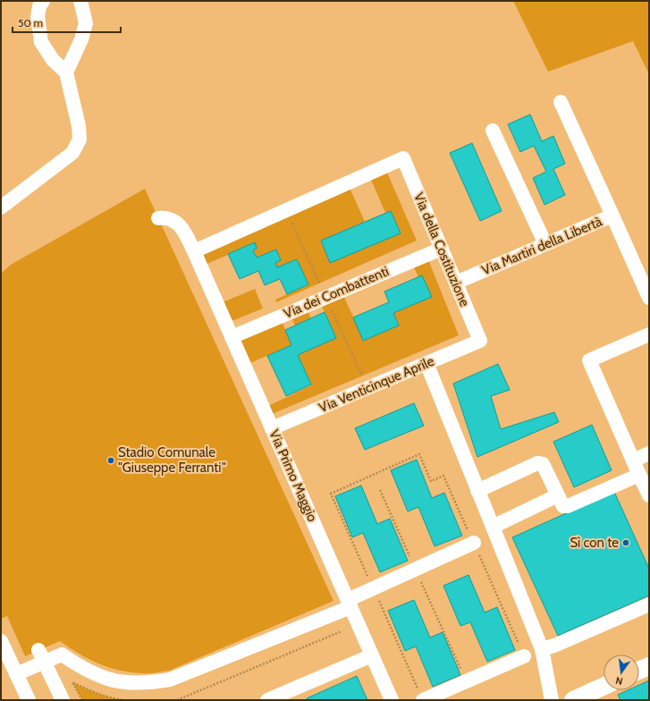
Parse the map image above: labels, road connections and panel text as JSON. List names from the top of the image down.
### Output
{
  "streets": {
    "street": [
      "Via Martiri della Libertà",
      "Via della Costituzione",
      "Via dei Combattenti",
      "Via Venticinque Aprile",
      "Via Primo Maggio"
    ]
  },
  "crossings": [
    ["Via Martiri della Libertà", "Via della Costituzione"],
    ["Via della Costituzione", "Via dei Combattenti"],
    ["Via della Costituzione", "Via Venticinque Aprile"],
    ["Via della Costituzione", "Via Primo Maggio"],
    ["Via dei Combattenti", "Via Primo Maggio"],
    ["Via Venticinque Aprile", "Via Primo Maggio"]
  ],
  "places": ["Stadio Comunale \"Giuseppe Ferranti\"", "Sì con te"],
  "scale_bar": "50 m",
  "north": "bottom"
}
